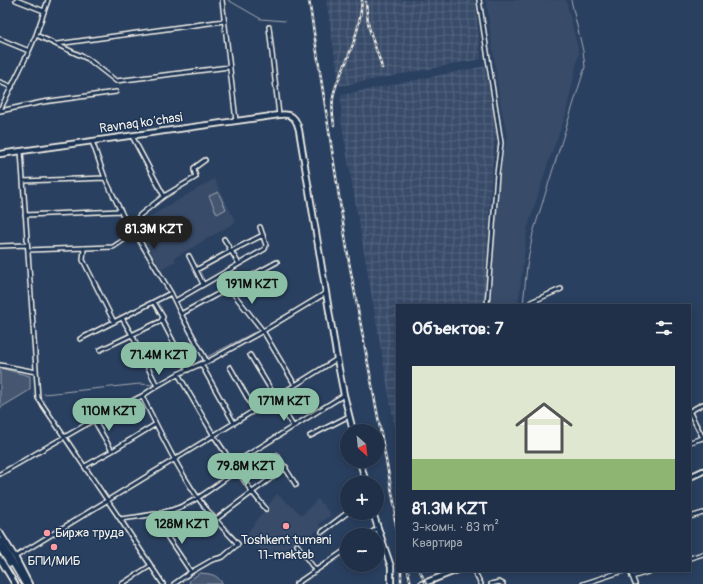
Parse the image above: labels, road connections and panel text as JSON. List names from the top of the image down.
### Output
{
  "streets": {
    "street": ["Ravnaq ko‘chasi"]
  },
  "places": ["Toshkent tumani 11-maktab", "Биржа труда", "БПИ/МИБ"],
  "north": "bottom right",
  "page": {
    "price": [
      "81.3M KZT",
      "191M KZT",
      "71.4M KZT",
      "171M KZT",
      "110M KZT",
      "79.8M KZT",
      "128M KZT"
    ],
    "heading": "Объектов: 7",
    "list": [
      {
        "name": "81.3M KZT",
        "note": "3-комн. · 83 m² · Квартира"
      }
    ],
    "map_buttons": ["+", "−"]
  }
}
